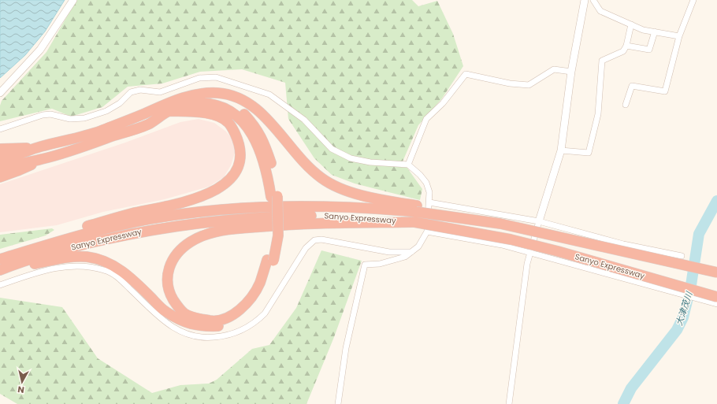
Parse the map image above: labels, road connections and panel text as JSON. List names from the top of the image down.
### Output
{
  "streets": {
    "highway": ["Sanyo Expressway"]
  },
  "water": ["大津茂川"],
  "north": "bottom"
}
